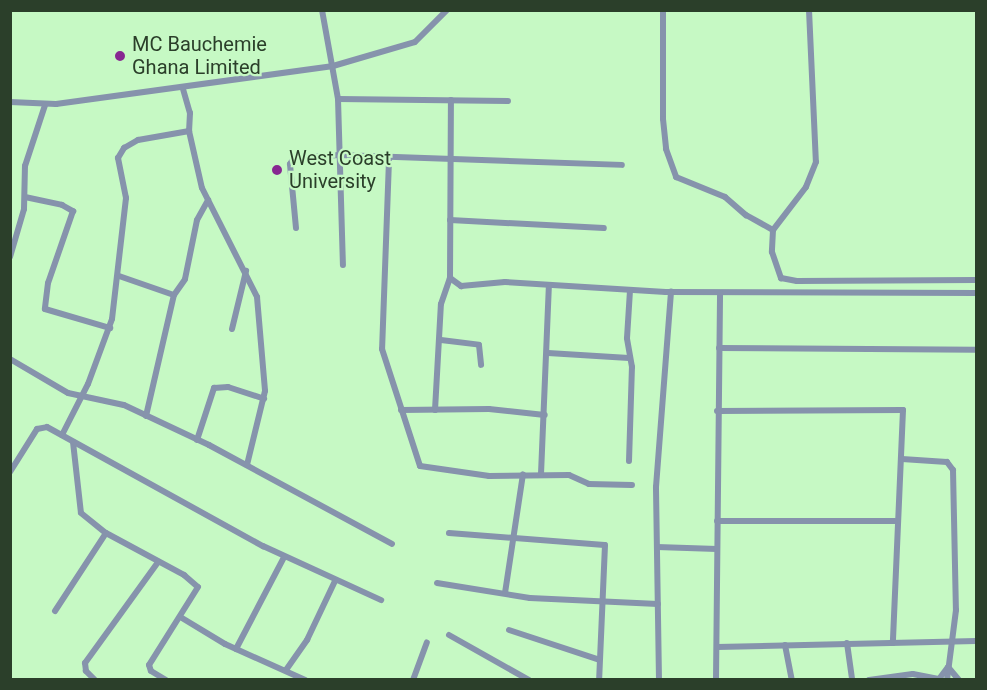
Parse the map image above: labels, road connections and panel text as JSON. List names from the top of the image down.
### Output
{
  "places": ["MC Bauchemie Ghana Limited", "West Coast University"]
}
